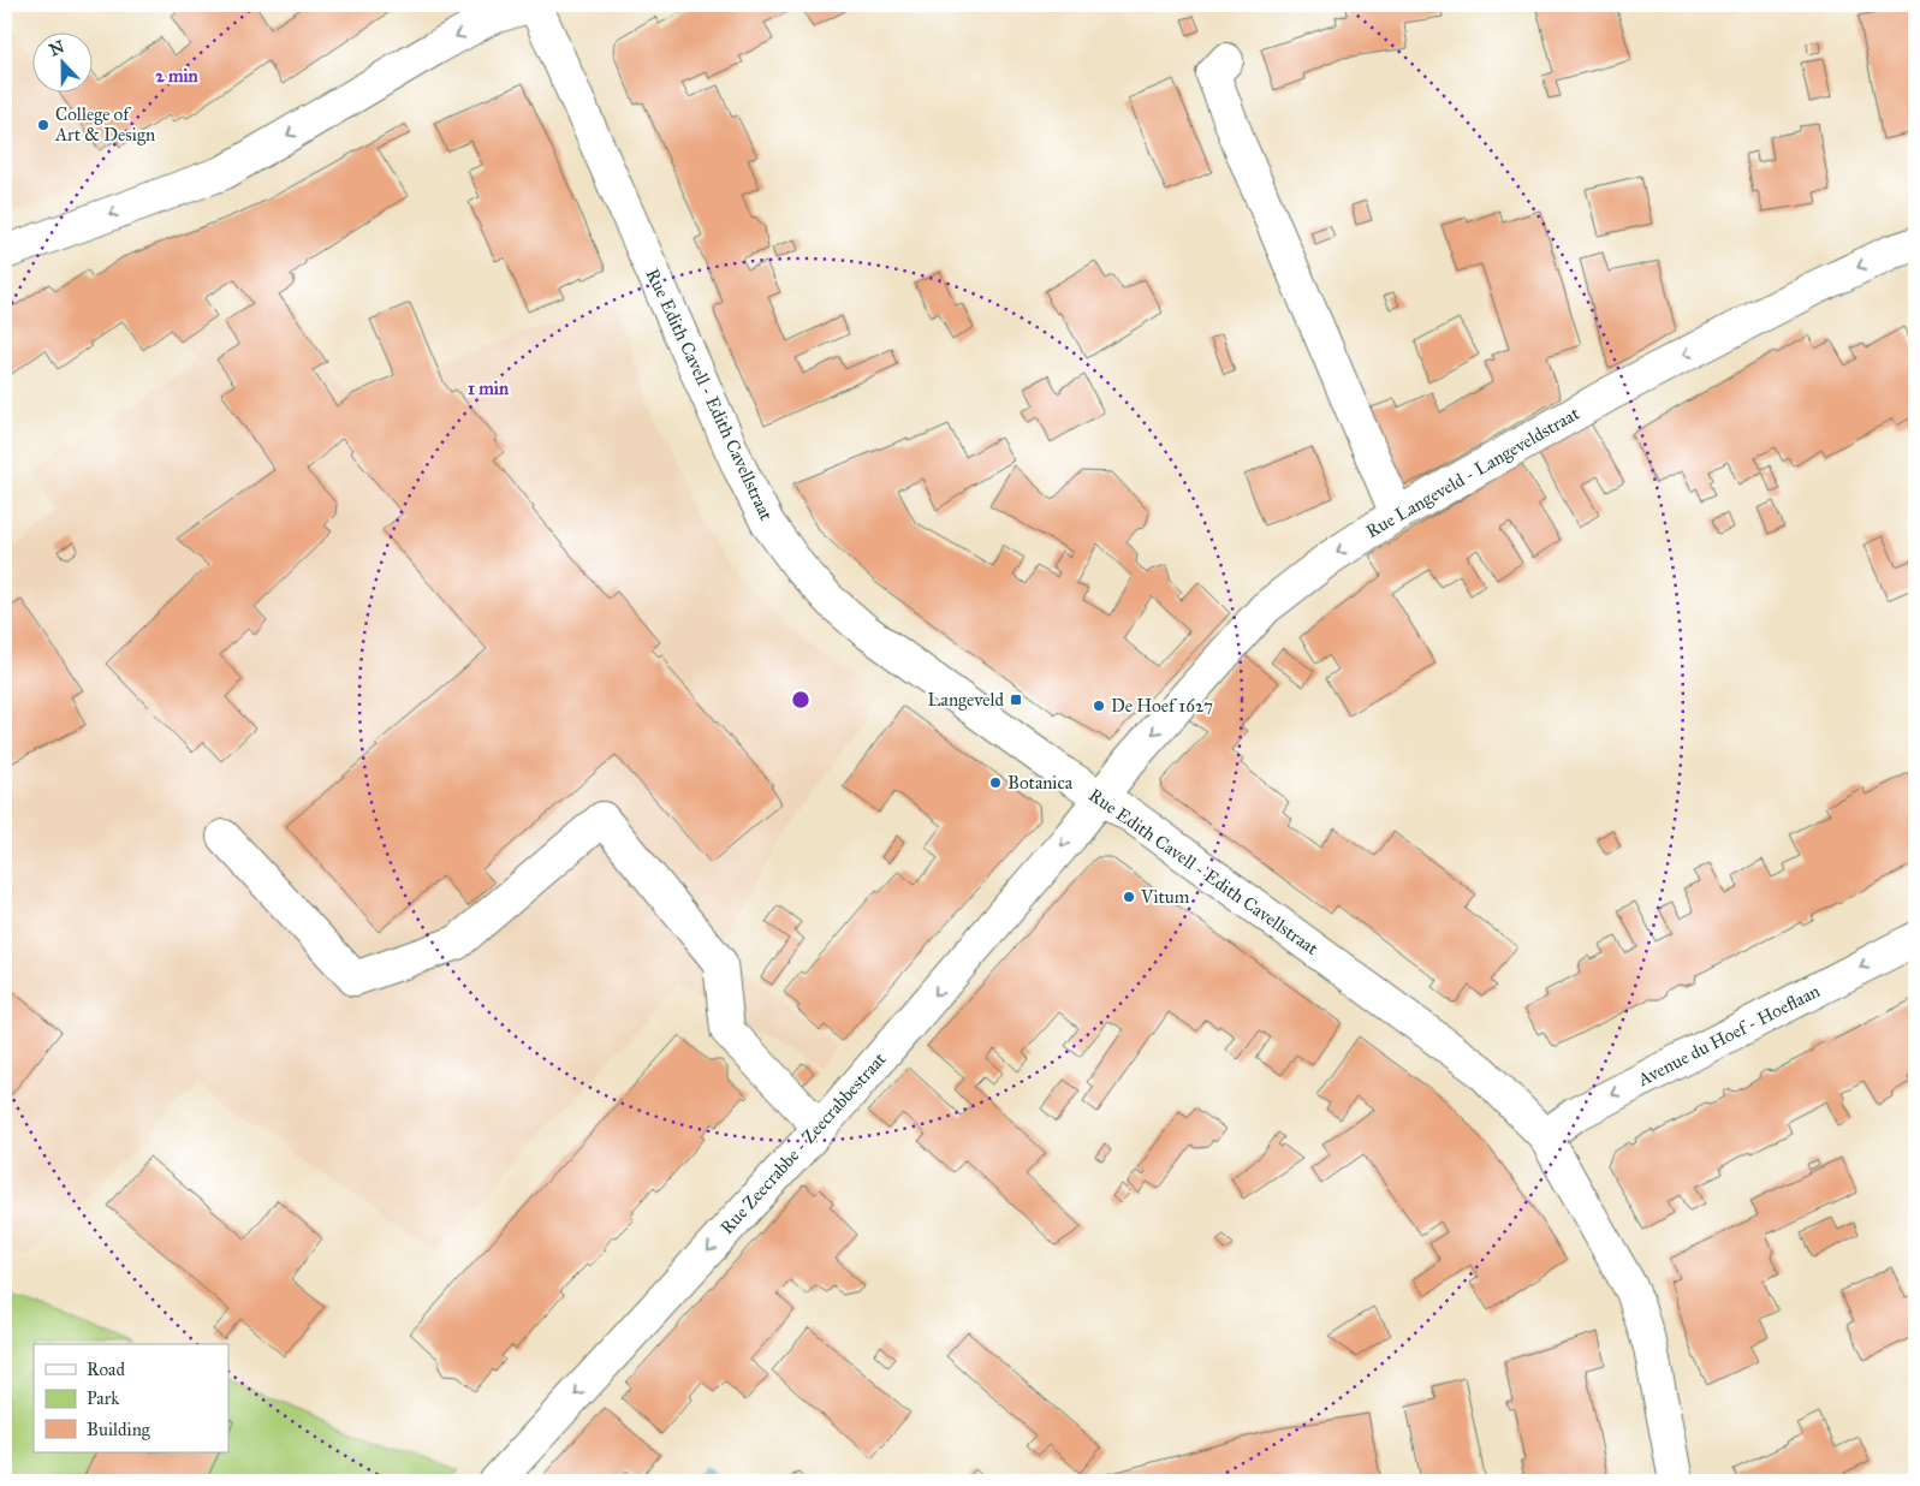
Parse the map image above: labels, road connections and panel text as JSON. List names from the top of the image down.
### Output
{
  "streets": {
    "street": [
      "Rue Edith Cavell - Edith Cavellstraat",
      "Rue Langeveld - Langeveldstraat",
      "Avenue du Hoef - Hoeflaan",
      "Rue Zeecrabbe - Zeecrabbestraat"
    ]
  },
  "crossings": [
    ["Rue Edith Cavell - Edith Cavellstraat", "Rue Langeveld - Langeveldstraat"],
    ["Rue Edith Cavell - Edith Cavellstraat", "Avenue du Hoef - Hoeflaan"],
    ["Rue Edith Cavell - Edith Cavellstraat", "Rue Zeecrabbe - Zeecrabbestraat"],
    ["Rue Langeveld - Langeveldstraat", "Rue Zeecrabbe - Zeecrabbestraat"]
  ],
  "one_way": ["Rue Langeveld - Langeveldstraat", "Avenue du Hoef - Hoeflaan", "Rue Zeecrabbe - Zeecrabbestraat"],
  "places": {
    "other": [
      "College of Art & Design",
      "De Hoef 1627",
      "Botanica",
      "Vitum"
    ],
    "transit": ["Langeveld"]
  },
  "legend": ["Road", "Park", "Building"],
  "north": "top",
  "rings": ["2 min", "1 min"]
}
